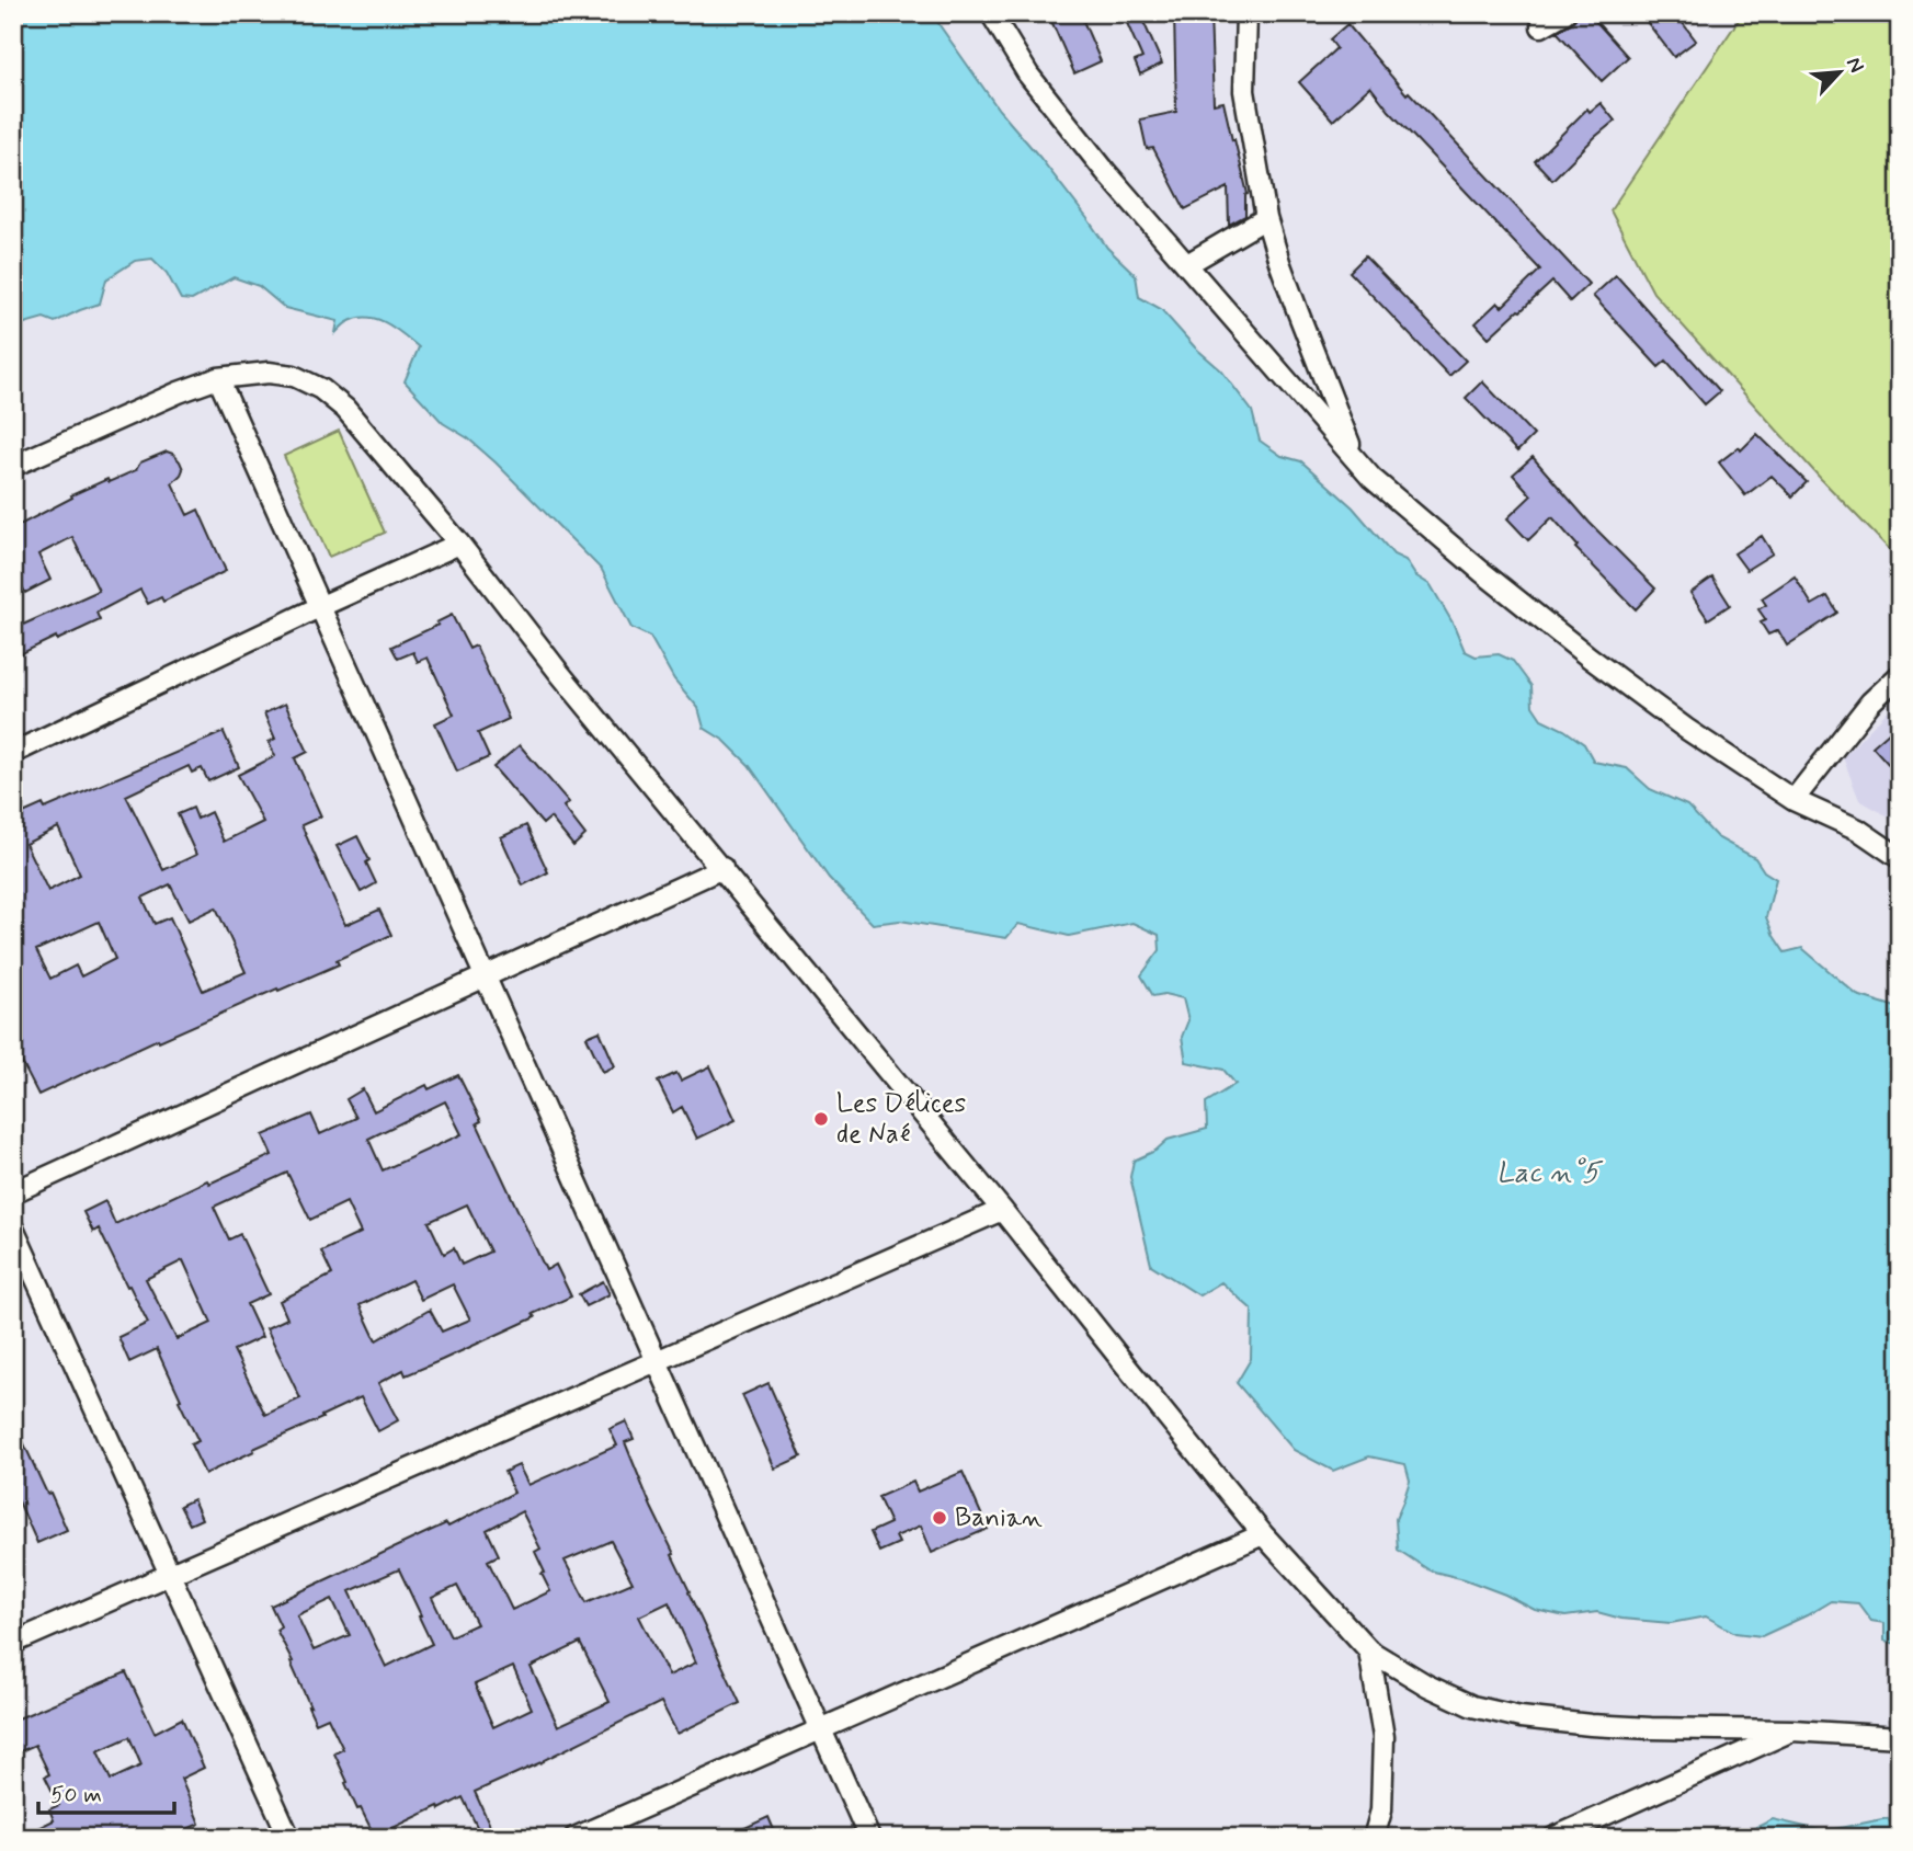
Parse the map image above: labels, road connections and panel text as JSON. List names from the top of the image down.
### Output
{
  "water": ["Lac n°5"],
  "places": ["Les Délices de Naé", "Banian"],
  "scale_bar": "50 m",
  "north": "top right"
}
